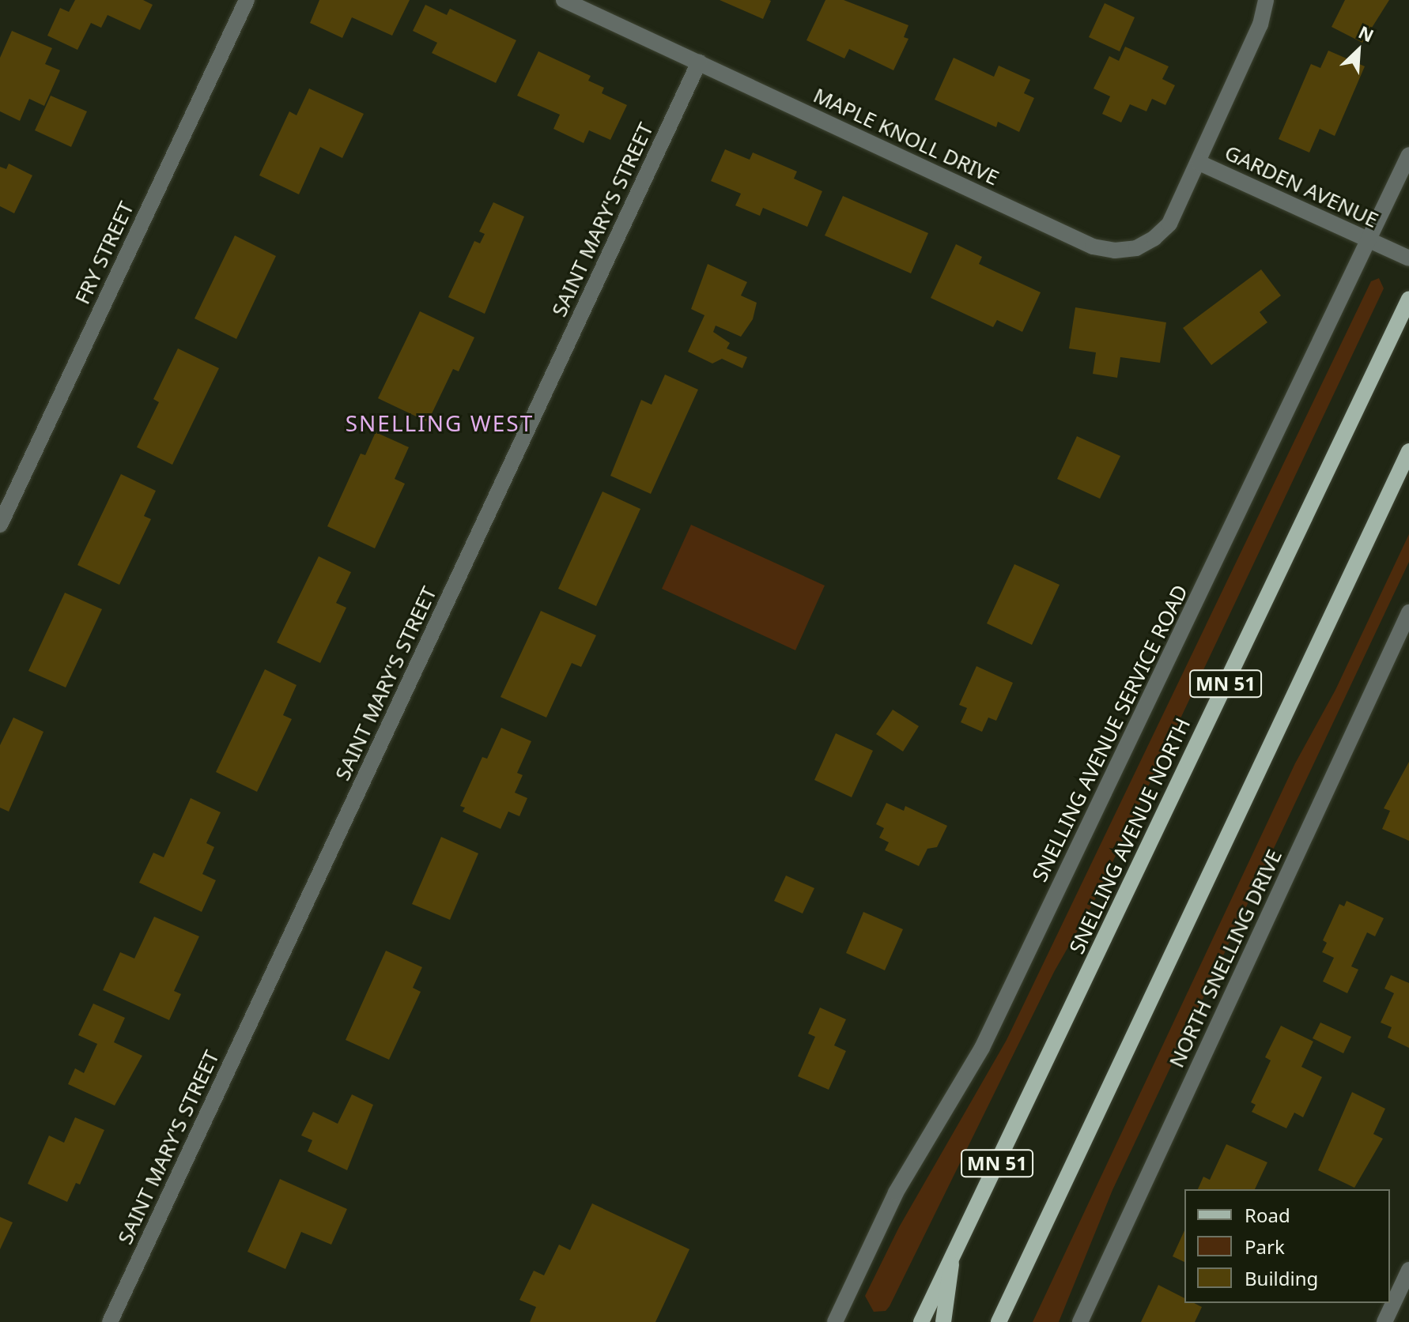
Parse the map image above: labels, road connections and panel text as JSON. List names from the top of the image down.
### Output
{
  "streets": {
    "main road": ["MN 51", "SNELLING AVENUE NORTH"],
    "street": [
      "MAPLE KNOLL DRIVE",
      "GARDEN AVENUE",
      "SAINT MARY'S STREET",
      "FRY STREET",
      "SNELLING AVENUE SERVICE ROAD",
      "NORTH SNELLING DRIVE"
    ]
  },
  "crossings": [
    ["MAPLE KNOLL DRIVE", "GARDEN AVENUE"],
    ["MAPLE KNOLL DRIVE", "SAINT MARY'S STREET"],
    ["GARDEN AVENUE", "SNELLING AVENUE SERVICE ROAD"]
  ],
  "districts": ["SNELLING WEST"],
  "legend": ["Road", "Park", "Building"],
  "north": "top right"
}
